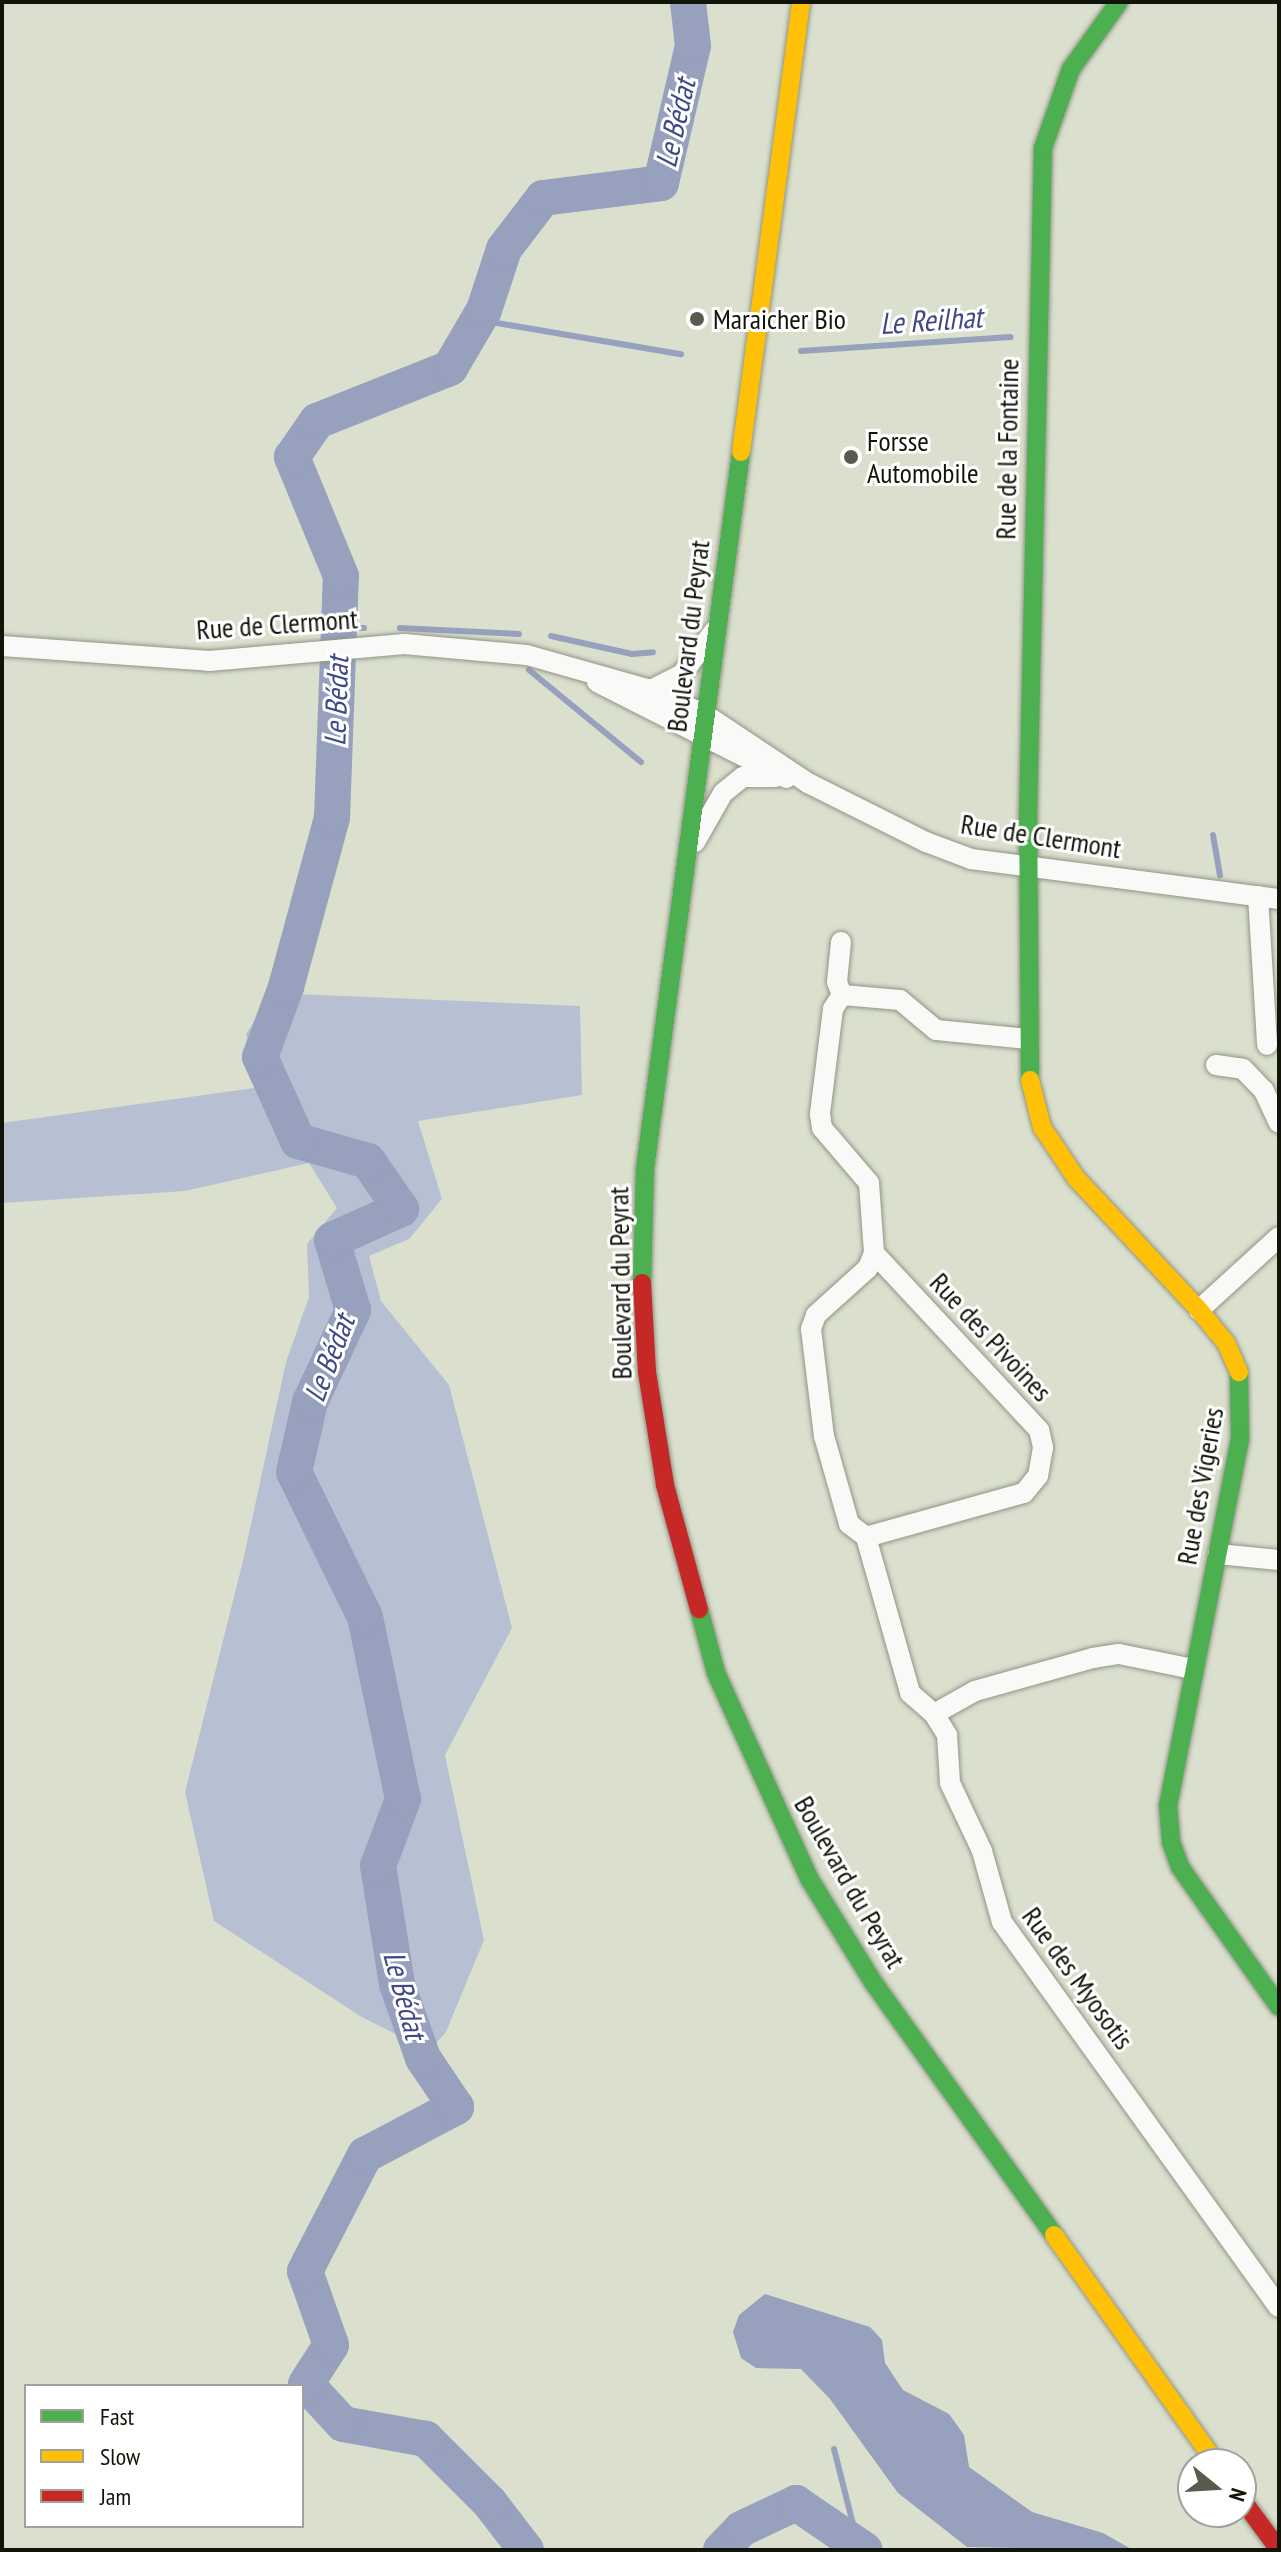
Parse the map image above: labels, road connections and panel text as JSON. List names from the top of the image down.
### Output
{
  "streets": {
    "main road": ["Rue de la Fontaine", "Boulevard du Peyrat", "Rue des Vigeries"],
    "street": ["Rue de Clermont", "Rue des Pivoines", "Rue des Myosotis"]
  },
  "crossings": [
    ["Rue de la Fontaine", "Rue de Clermont"],
    ["Rue de la Fontaine", "Rue des Vigeries"],
    ["Rue de Clermont", "Boulevard du Peyrat"],
    ["Rue de Clermont", "Rue des Vigeries"],
    ["Rue des Pivoines", "Rue des Myosotis"]
  ],
  "water": ["Le Bédat", "Le Reilhat"],
  "places": ["Maraicher Bio", "Forsse Automobile"],
  "legend": ["Fast", "Slow", "Jam"],
  "north": "right"
}
